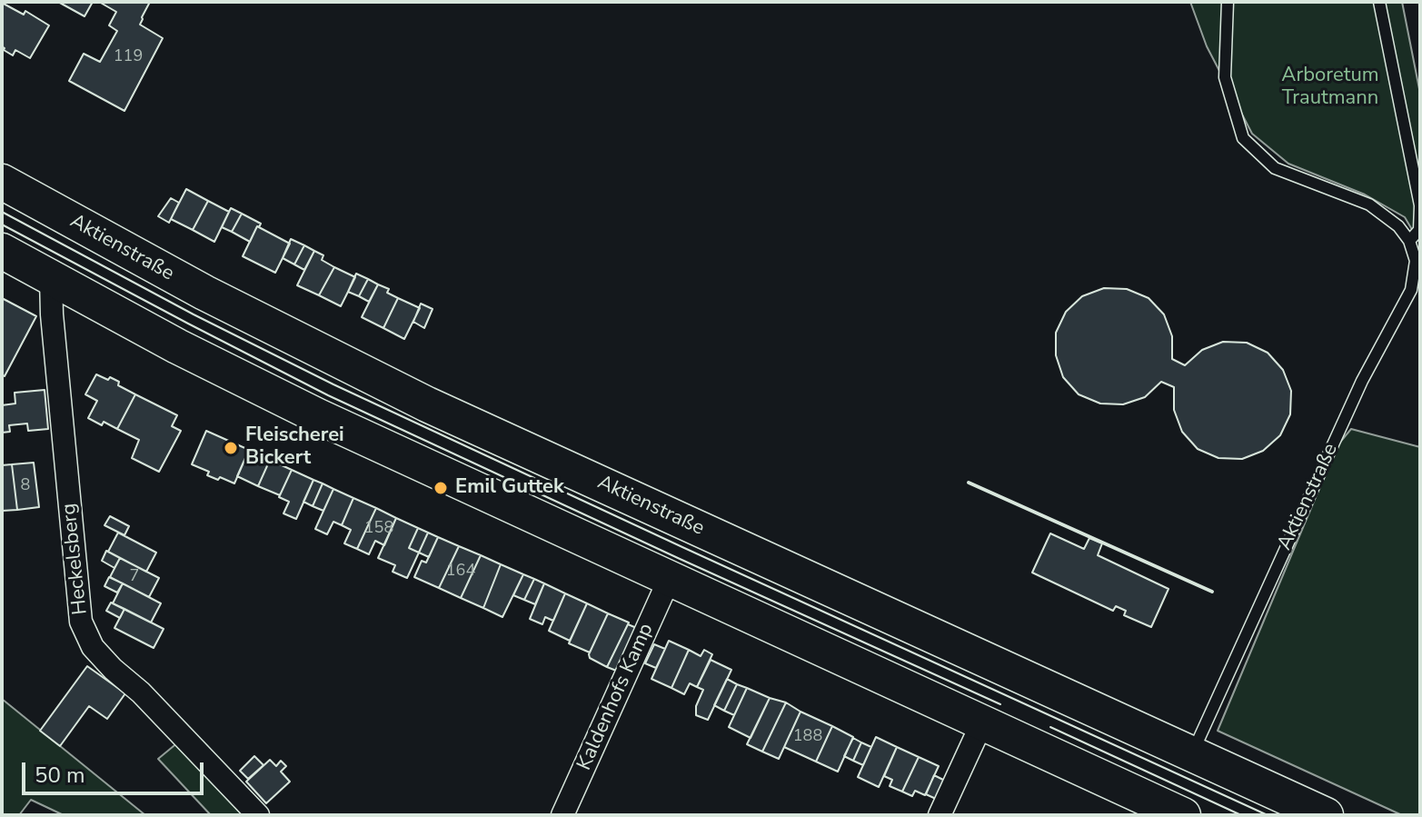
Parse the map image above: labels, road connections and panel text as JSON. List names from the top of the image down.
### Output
{
  "streets": {
    "main road": ["Aktienstraße"],
    "street": ["Heckelsberg", "Kaldenhofs Kamp"]
  },
  "parks": ["Arboretum Trautmann"],
  "places": ["Fleischerei Bickert", "Emil Guttek"],
  "house_numbers": [
    "119",
    "8",
    "158",
    "164",
    "7",
    "188"
  ],
  "scale_bar": "50 m"
}
